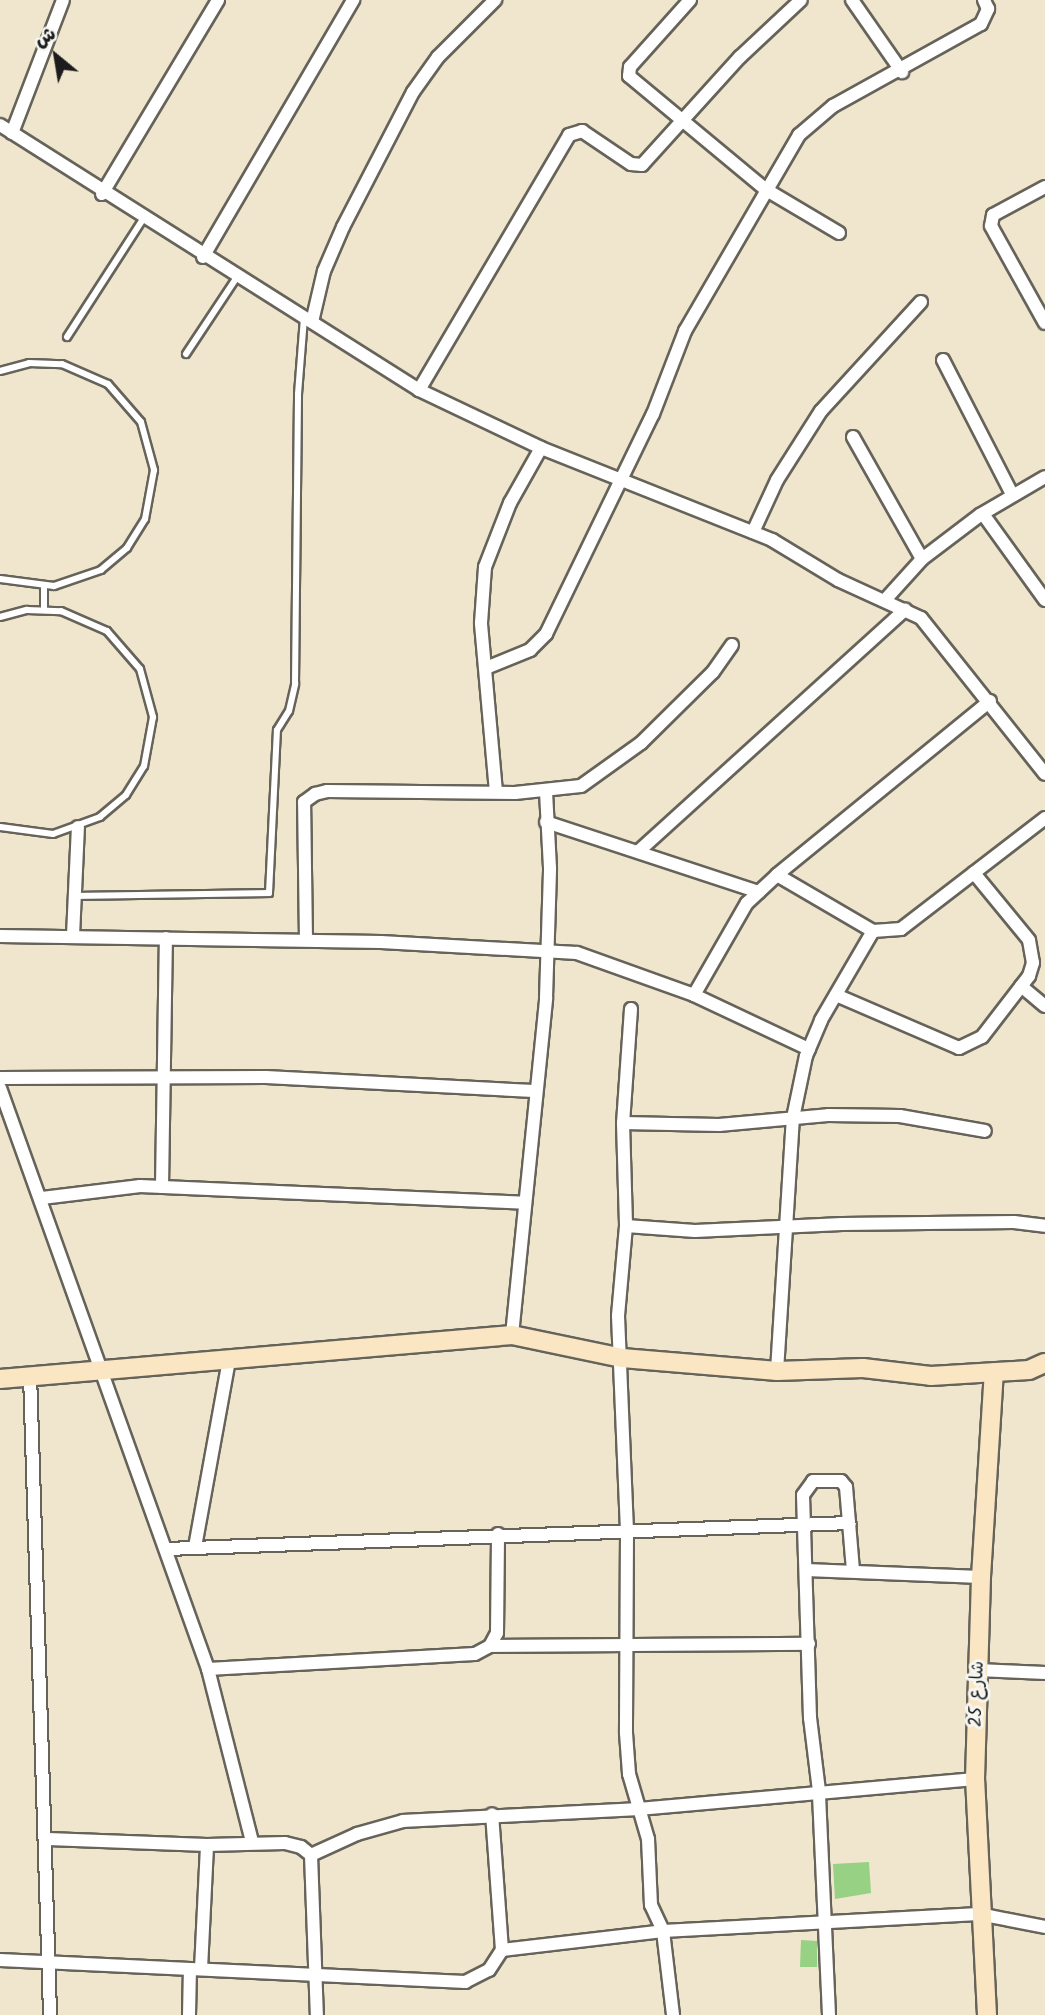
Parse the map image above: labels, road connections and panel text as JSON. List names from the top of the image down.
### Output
{
  "streets": {
    "street": ["شارع 25"]
  },
  "north": "top left"
}
